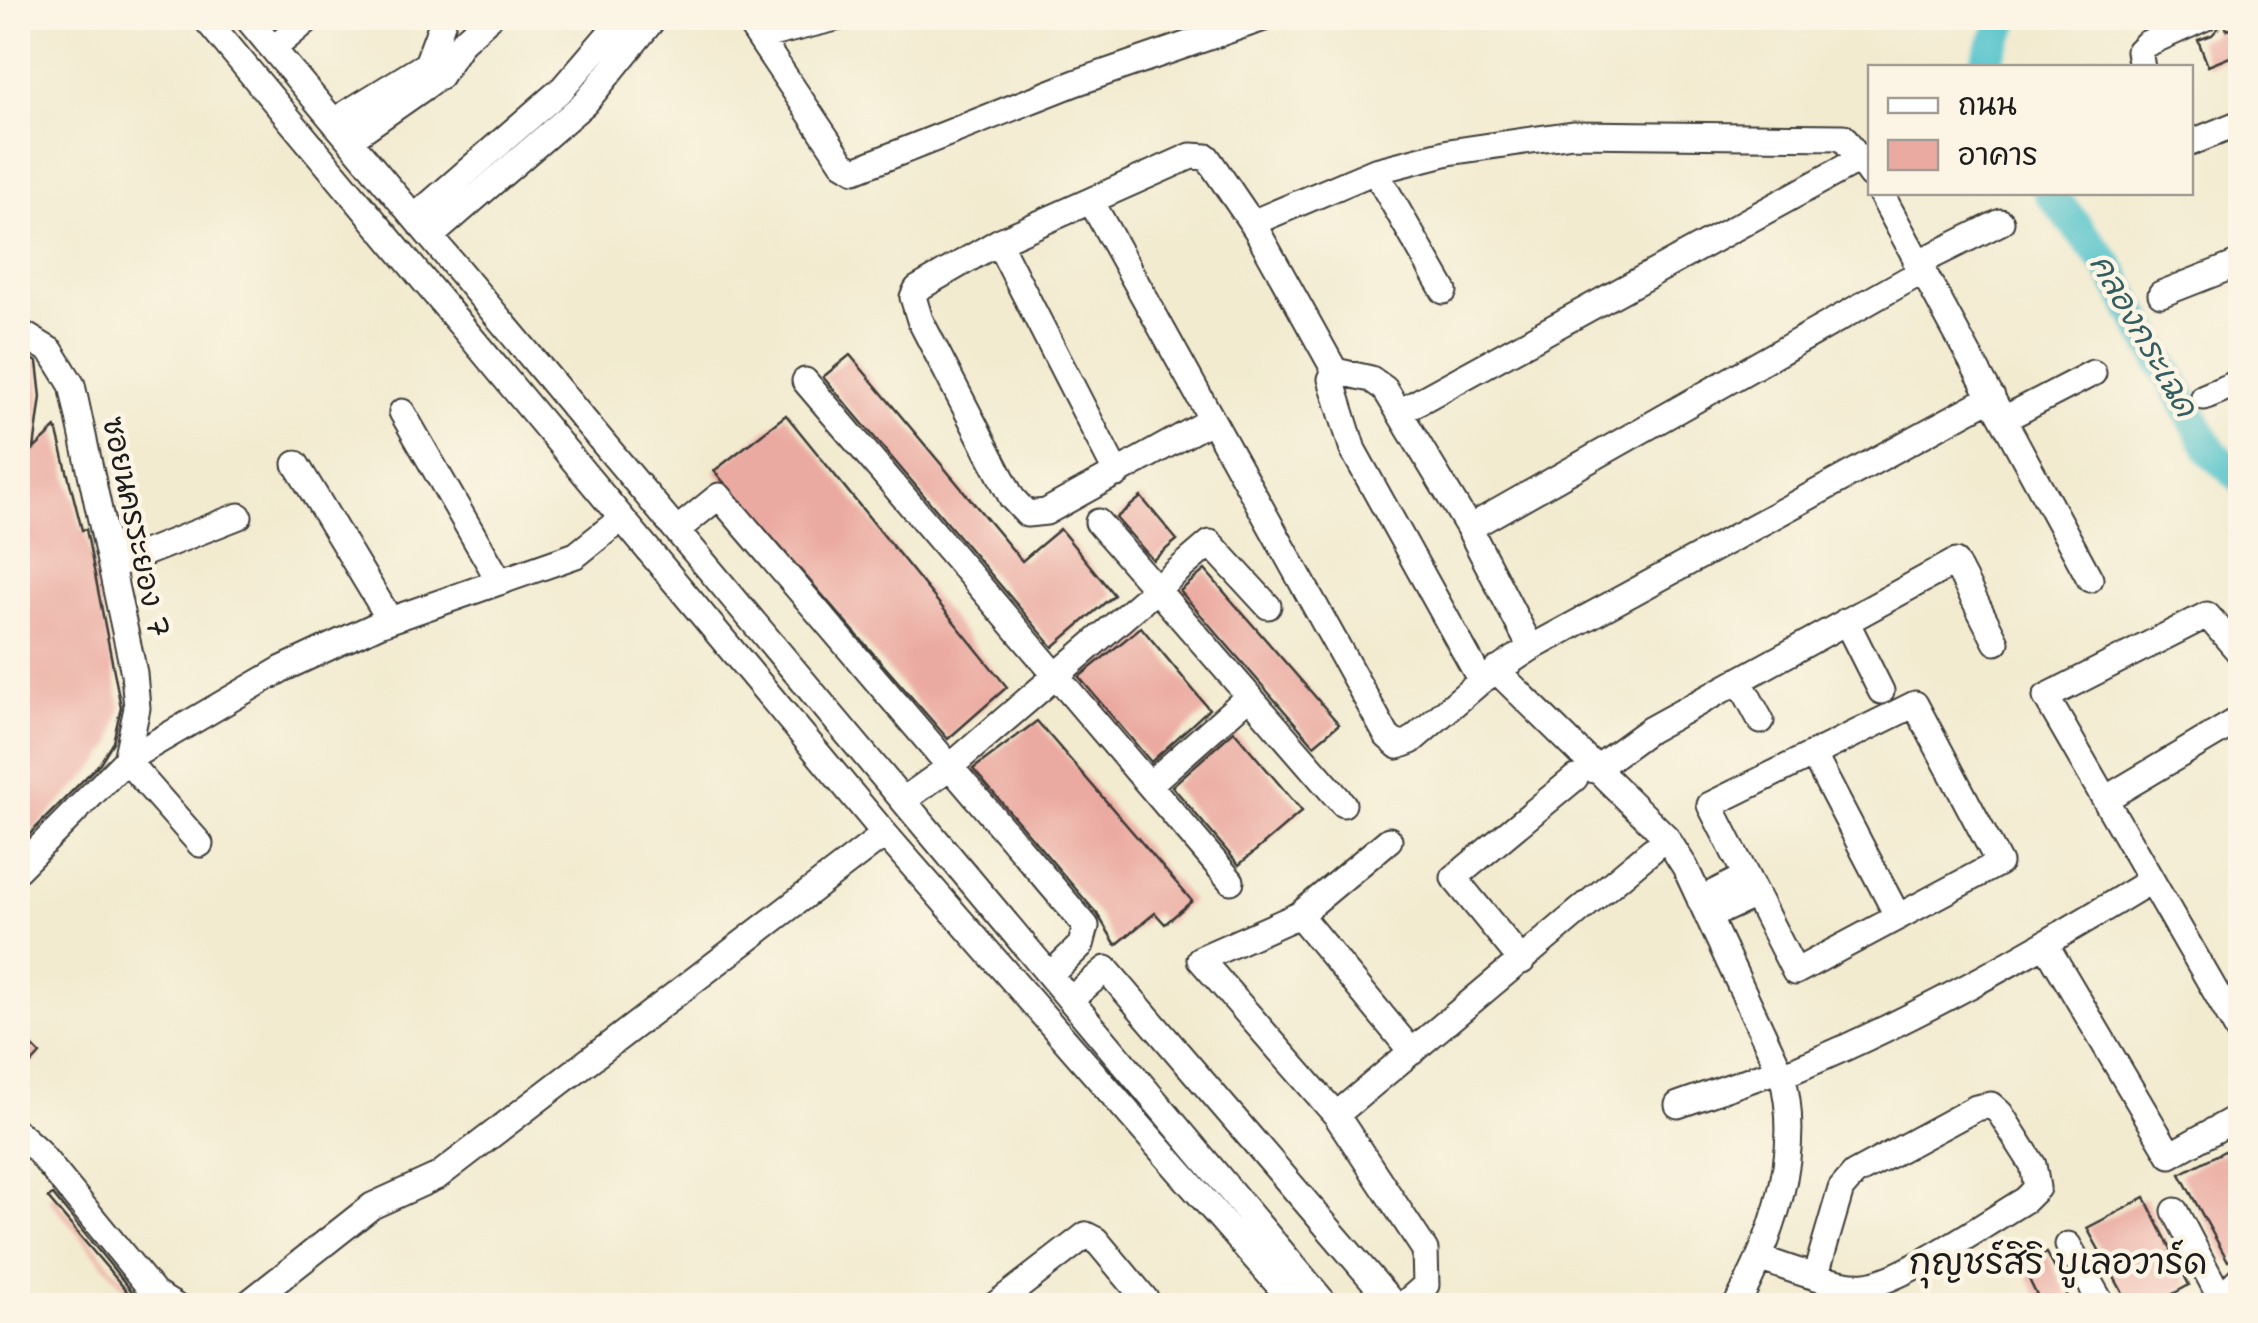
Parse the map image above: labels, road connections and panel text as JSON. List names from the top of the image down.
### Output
{
  "streets": {
    "street": ["ซอยนครระยอง 7"]
  },
  "districts": ["กุญชร์สิริ บูเลอวาร์ด"],
  "water": ["คลองกระเฉด"],
  "legend": ["ถนน", "อาคาร"]
}
